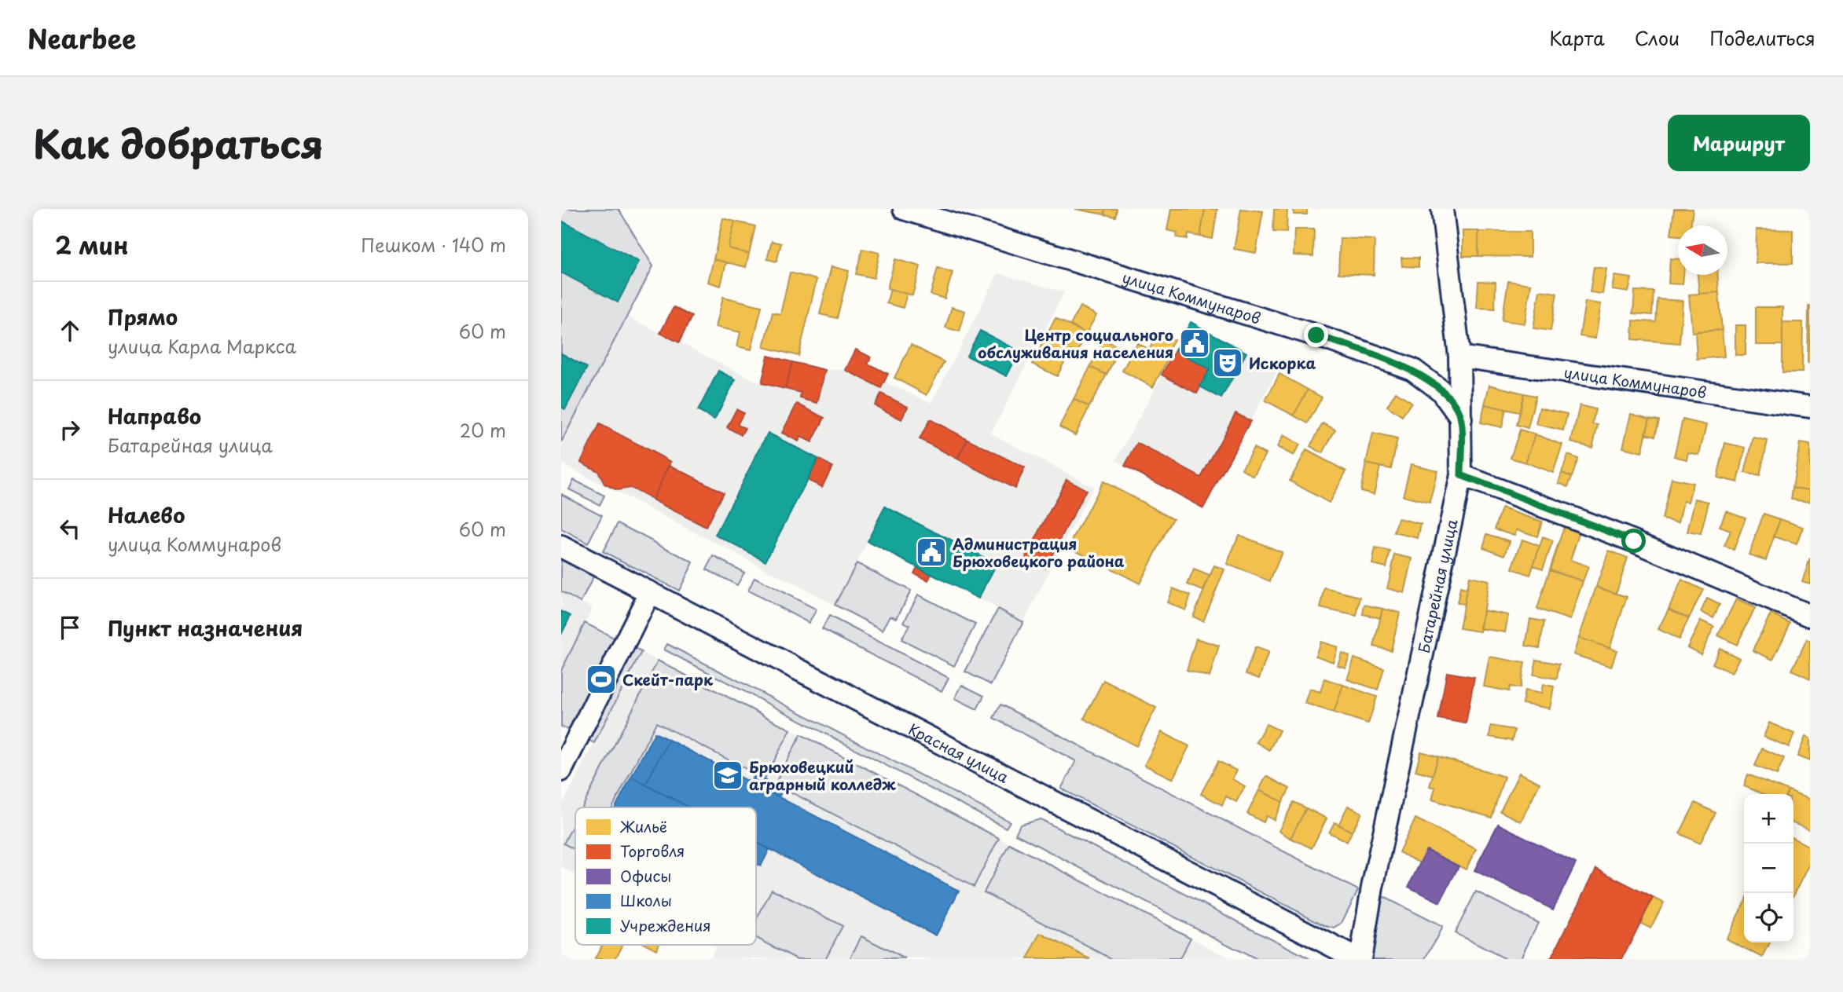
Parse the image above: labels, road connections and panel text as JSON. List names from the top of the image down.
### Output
{
  "streets": {
    "street": ["улица Коммунаров", "Батарейная улица", "Красная улица"]
  },
  "crossings": [
    ["улица Коммунаров", "Батарейная улица"],
    ["Батарейная улица", "Красная улица"]
  ],
  "places": {
    "public building": ["Центр социального обслуживания населения", "Администрация Брюховецкого района"],
    "theatre": ["Искорка"],
    "sports": ["Скейт-парк"],
    "school or university": ["Брюховецкий аграрный колледж"]
  },
  "legend": [
    "Жильё",
    "Торговля",
    "Офисы",
    "Школы",
    "Учреждения"
  ],
  "north": "left",
  "page": {
    "header": "Nearbee",
    "nav": ["Карта", "Слои", "Поделиться"],
    "title": "Как добраться",
    "buttons": "Маршрут",
    "heading": ["2 мин", "Пешком · 140 m"],
    "list": [
      ["Прямо", "улица Карла Маркса", "60 m"],
      ["Направо", "Батарейная улица", "20 m"],
      ["Налево", "улица Коммунаров", "60 m"],
      "Пункт назначения"
    ],
    "map_buttons": ["+", "−"]
  }
}
